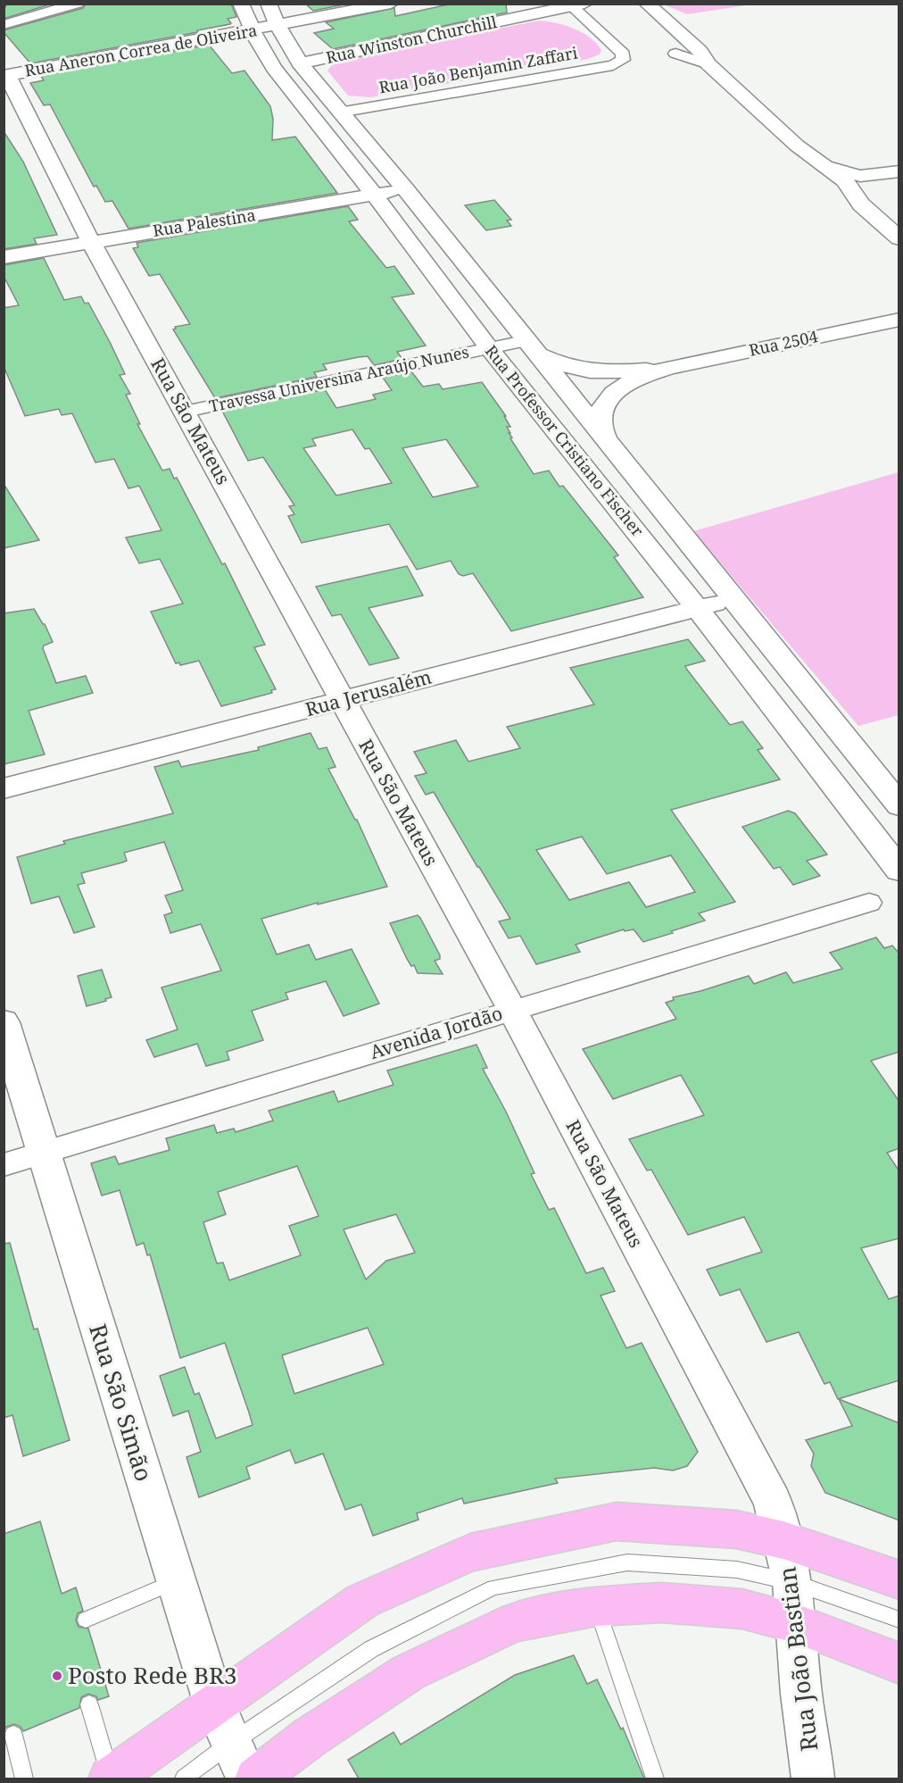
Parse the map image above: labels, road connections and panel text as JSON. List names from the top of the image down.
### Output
{
  "streets": {
    "street": [
      "Rua Winston Churchill",
      "Rua Aneron Correa de Oliveira",
      "Rua João Benjamin Zaffari",
      "Rua Palestina",
      "Rua 2504",
      "Travessa Universina Araújo Nunes",
      "Rua São Mateus",
      "Rua Professor Cristiano Fischer",
      "Rua Jerusalém",
      "Avenida Jordão",
      "Rua São Simão",
      "Rua João Bastian"
    ]
  },
  "crossings": [
    ["Rua Winston Churchill", "Rua João Benjamin Zaffari"],
    ["Rua Winston Churchill", "Rua Professor Cristiano Fischer"],
    ["Rua Aneron Correa de Oliveira", "Rua São Mateus"],
    ["Rua Aneron Correa de Oliveira", "Rua Professor Cristiano Fischer"],
    ["Rua João Benjamin Zaffari", "Rua Professor Cristiano Fischer"],
    ["Rua Palestina", "Rua São Mateus"],
    ["Rua Palestina", "Rua Professor Cristiano Fischer"],
    ["Rua 2504", "Travessa Universina Araújo Nunes"],
    ["Rua 2504", "Rua Professor Cristiano Fischer"],
    ["Travessa Universina Araújo Nunes", "Rua São Mateus"],
    ["Travessa Universina Araújo Nunes", "Rua Professor Cristiano Fischer"],
    ["Rua São Mateus", "Rua Jerusalém"],
    ["Rua São Mateus", "Avenida Jordão"],
    ["Rua São Mateus", "Rua João Bastian"],
    ["Rua Professor Cristiano Fischer", "Rua Jerusalém"],
    ["Avenida Jordão", "Rua São Simão"]
  ],
  "places": ["Posto Rede BR3"]
}
